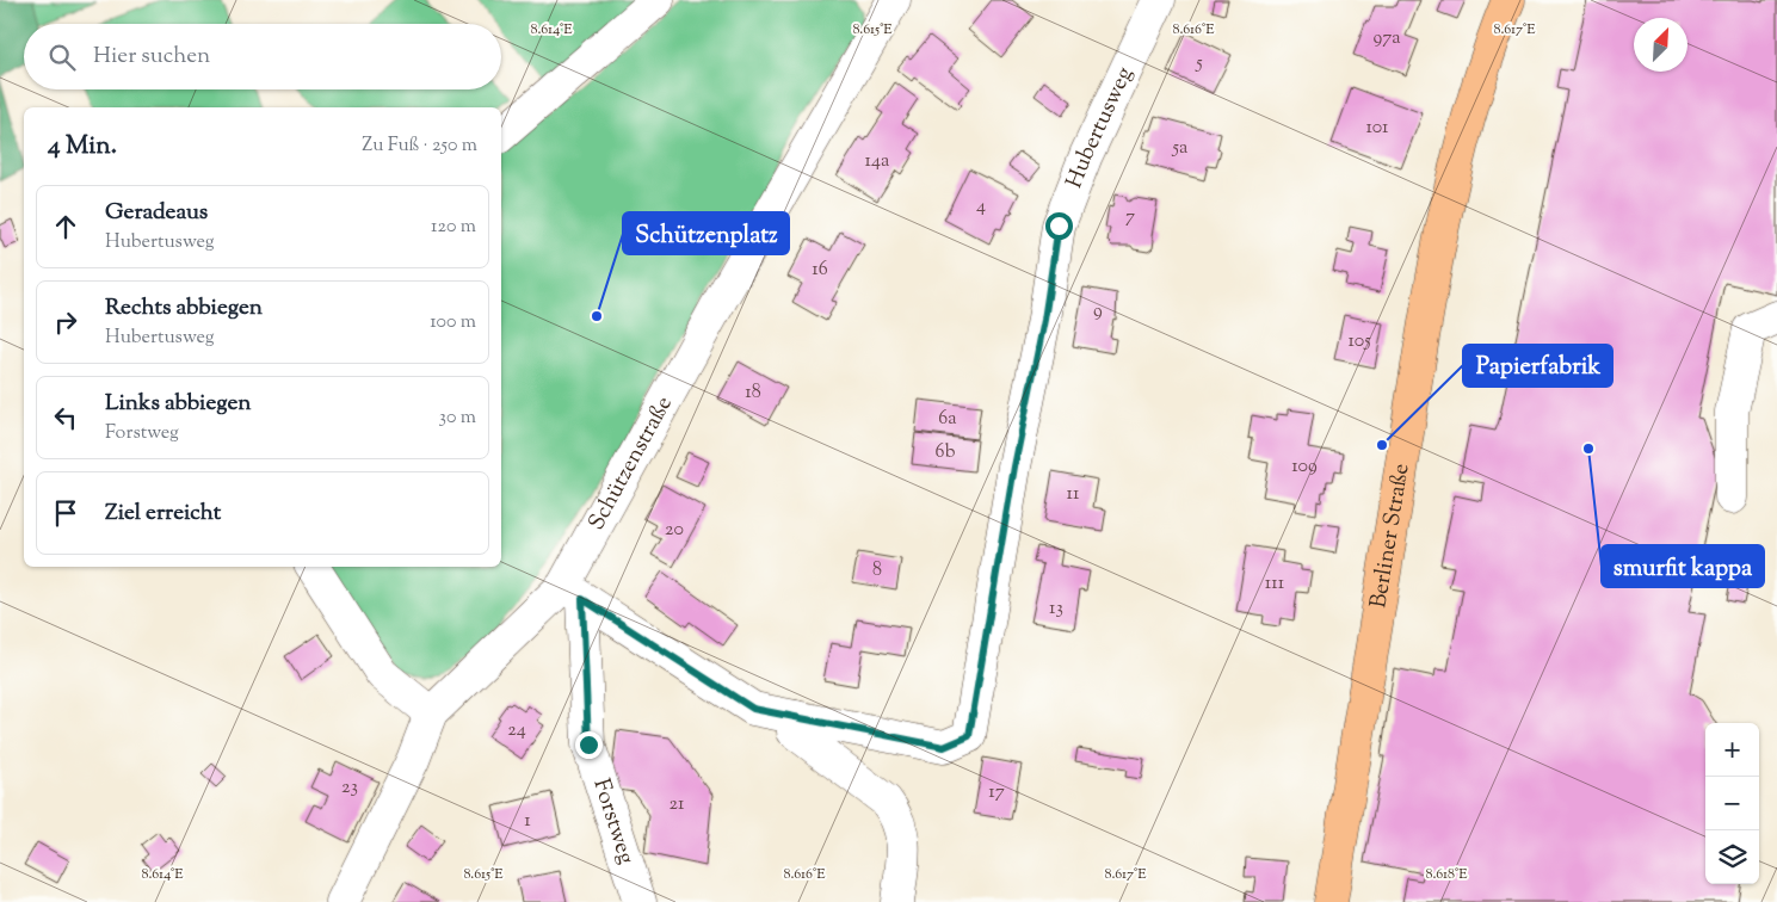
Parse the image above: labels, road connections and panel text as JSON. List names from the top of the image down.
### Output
{
  "streets": {
    "main road": ["Berliner Straße"],
    "street": ["Hubertusweg", "Schützenstraße", "Forstweg"]
  },
  "crossings": [
    ["Hubertusweg", "Schützenstraße"],
    ["Hubertusweg", "Forstweg"],
    ["Schützenstraße", "Forstweg"]
  ],
  "places": ["Schützenplatz", "Papierfabrik", "smurfit kappa"],
  "house_numbers": [
    "97a",
    "5",
    "101",
    "5a",
    "14a",
    "4",
    "7",
    "16",
    "9",
    "105",
    "18",
    "6a",
    "6b",
    "109",
    "11",
    "20",
    "8",
    "111",
    "13",
    "24",
    "23",
    "17",
    "21",
    "1"
  ],
  "north": "top right",
  "page": {
    "search": "Hier suchen",
    "heading": ["4 Min.", "Zu Fuß · 250 m"],
    "list": [
      ["Geradeaus", "Hubertusweg", "120 m"],
      ["Rechts abbiegen", "Hubertusweg", "100 m"],
      ["Links abbiegen", "Forstweg", "30 m"],
      "Ziel erreicht"
    ],
    "map_buttons": ["+", "−"]
  },
  "coordinates": [
    "8.614°E",
    "8.615°E",
    "8.616°E",
    "8.617°E",
    "8.618°E"
  ]
}
